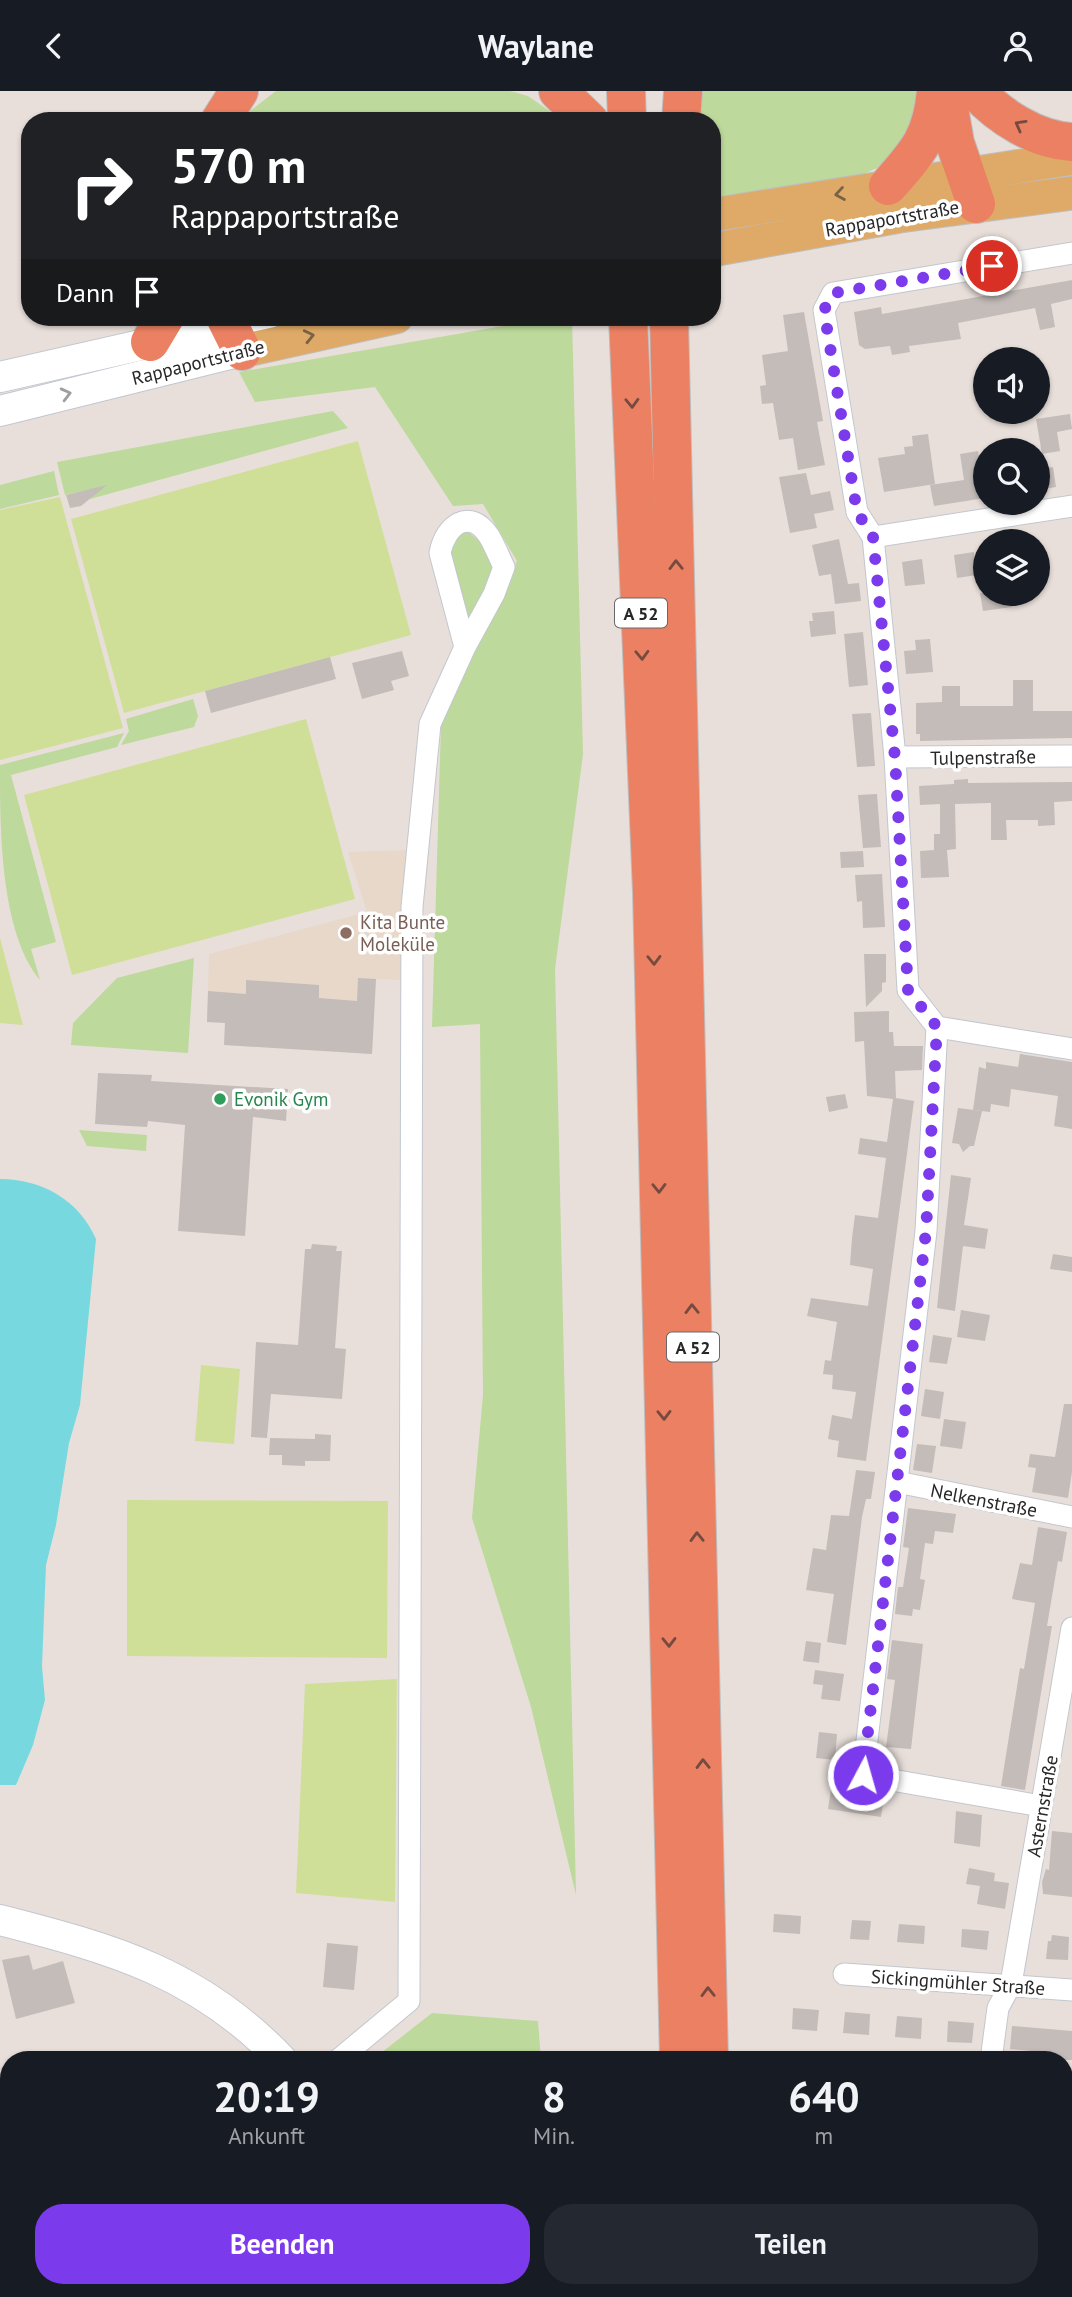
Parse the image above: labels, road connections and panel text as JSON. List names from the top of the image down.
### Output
{
  "streets": {
    "highway": ["A 52"],
    "main road": ["Rappaportstraße"],
    "street": [
      "Tulpenstraße",
      "Nelkenstraße",
      "Asternstraße",
      "Sickingmühler Straße"
    ]
  },
  "crossings": [
    ["Asternstraße", "Sickingmühler Straße"]
  ],
  "places": ["Kita Bunte Moleküle", "Evonik Gym"],
  "page": {
    "header": "Waylane",
    "turn": ["570 m", "Rappaportstraße"],
    "then": "Dann",
    "eta": [
      "20:19",
      "Ankunft",
      "8",
      "Min.",
      "640",
      "m"
    ],
    "buttons": ["Beenden", "Teilen"]
  }
}
